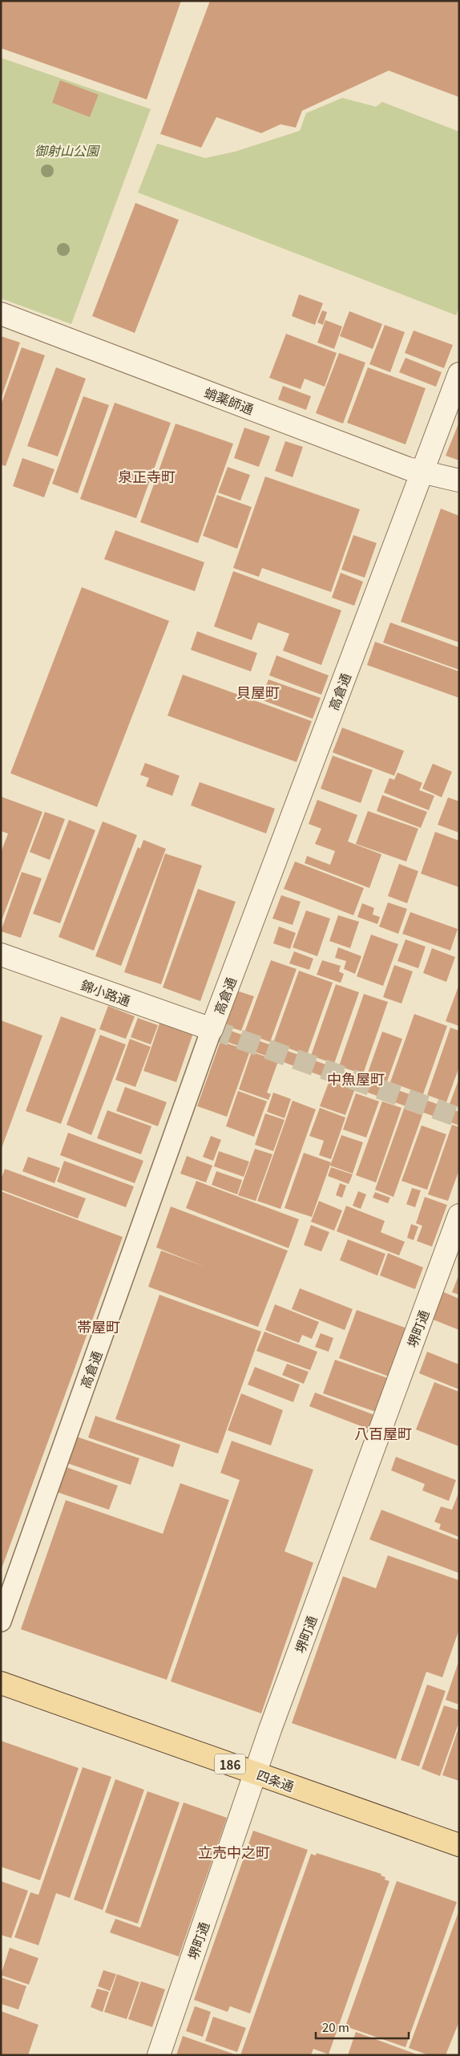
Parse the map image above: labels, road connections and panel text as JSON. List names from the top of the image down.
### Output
{
  "streets": {
    "main road": ["186", "四条通"],
    "street": [
      "蛸薬師通",
      "高倉通",
      "錦小路通",
      "堺町通"
    ]
  },
  "crossings": [
    ["蛸薬師通", "高倉通"],
    ["高倉通", "錦小路通"],
    ["堺町通", "四条通"]
  ],
  "districts": [
    "泉正寺町",
    "貝屋町",
    "中魚屋町",
    "帯屋町",
    "八百屋町",
    "立売中之町"
  ],
  "parks": ["御射山公園"],
  "scale_bar": "20 m"
}
